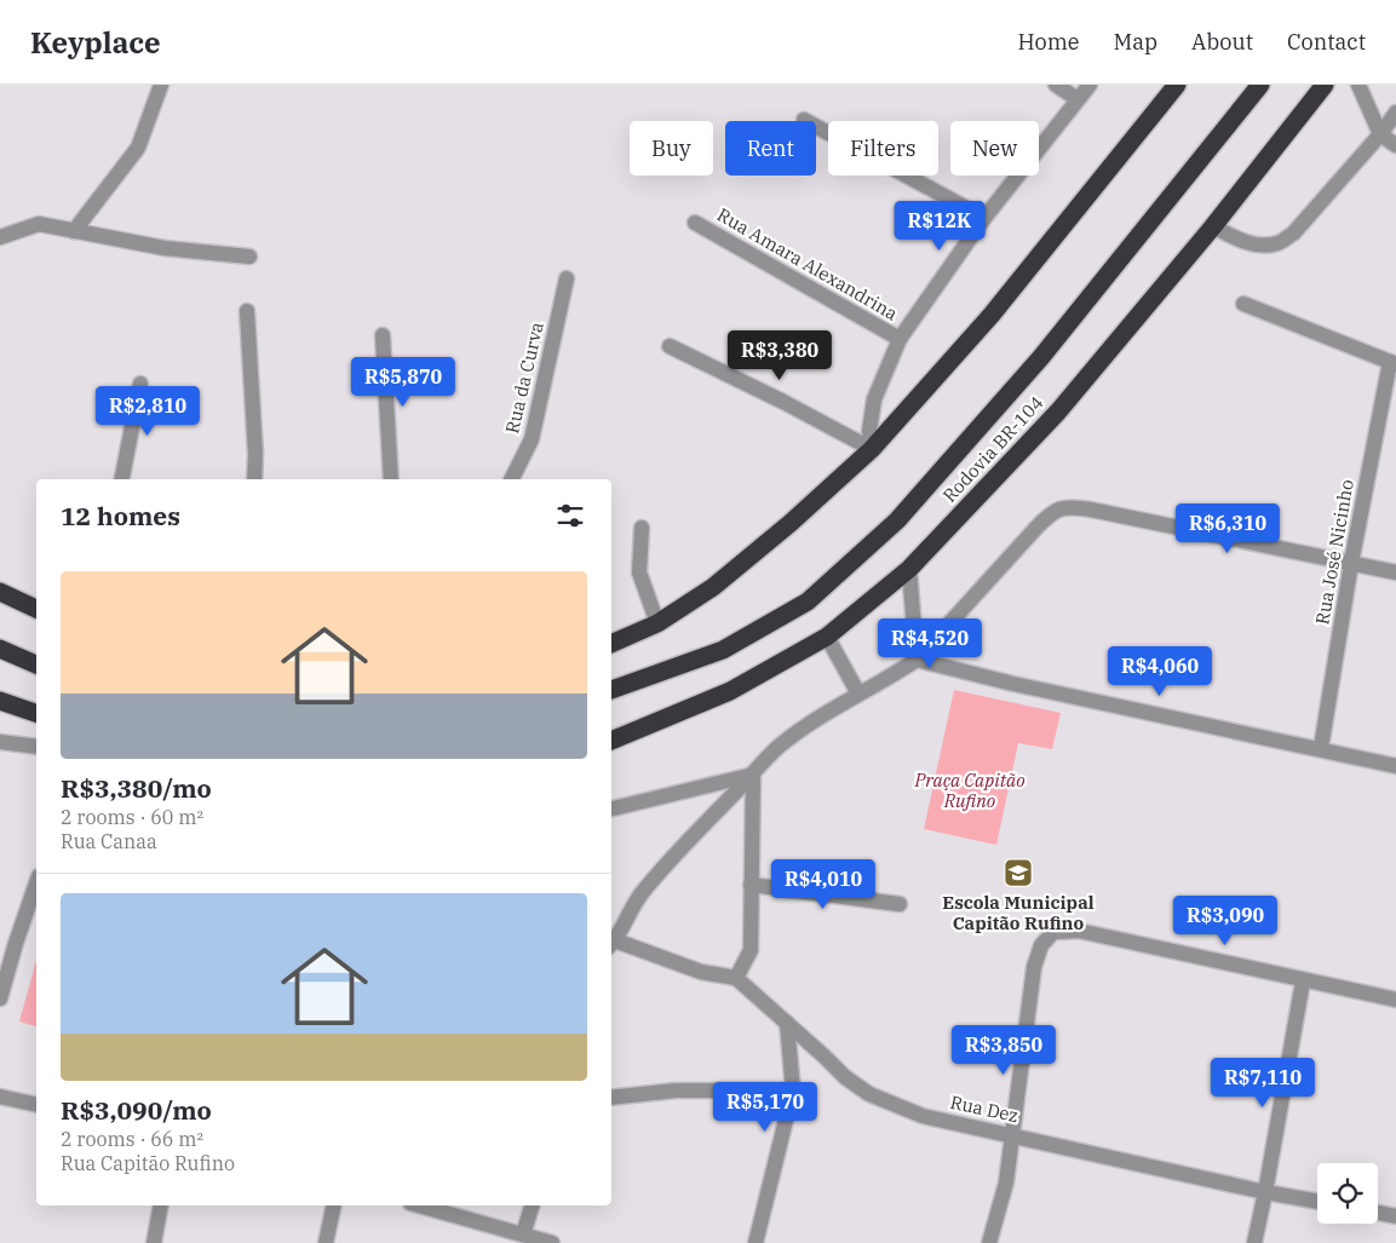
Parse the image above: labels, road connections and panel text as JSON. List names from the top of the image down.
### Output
{
  "streets": {
    "highway": ["Rodovia BR-104"],
    "street": [
      "Rua Amara Alexandrina",
      "Rua da Curva",
      "Rua José Nicinho",
      "Rua Dez"
    ]
  },
  "parks": ["Praça Capitão Rufino"],
  "places": {
    "school or university": ["Escola Municipal Capitão Rufino"]
  },
  "page": {
    "header": "Keyplace",
    "nav": [
      "Home",
      "Map",
      "About",
      "Contact"
    ],
    "chip": [
      "Buy",
      "Rent",
      "Filters",
      "New"
    ],
    "price": [
      "R$12K",
      "R$3,380",
      "R$5,870",
      "R$2,810",
      "R$6,310",
      "R$4,520",
      "R$4,060",
      "R$4,010",
      "R$3,090",
      "R$3,850",
      "R$7,110",
      "R$5,170"
    ],
    "heading": "12 homes",
    "list": [
      {
        "name": "R$3,380/mo",
        "note": "2 rooms · 60 m² · Rua Canaa"
      },
      {
        "name": "R$3,090/mo",
        "note": "2 rooms · 66 m² · Rua Capitão Rufino"
      }
    ]
  }
}
